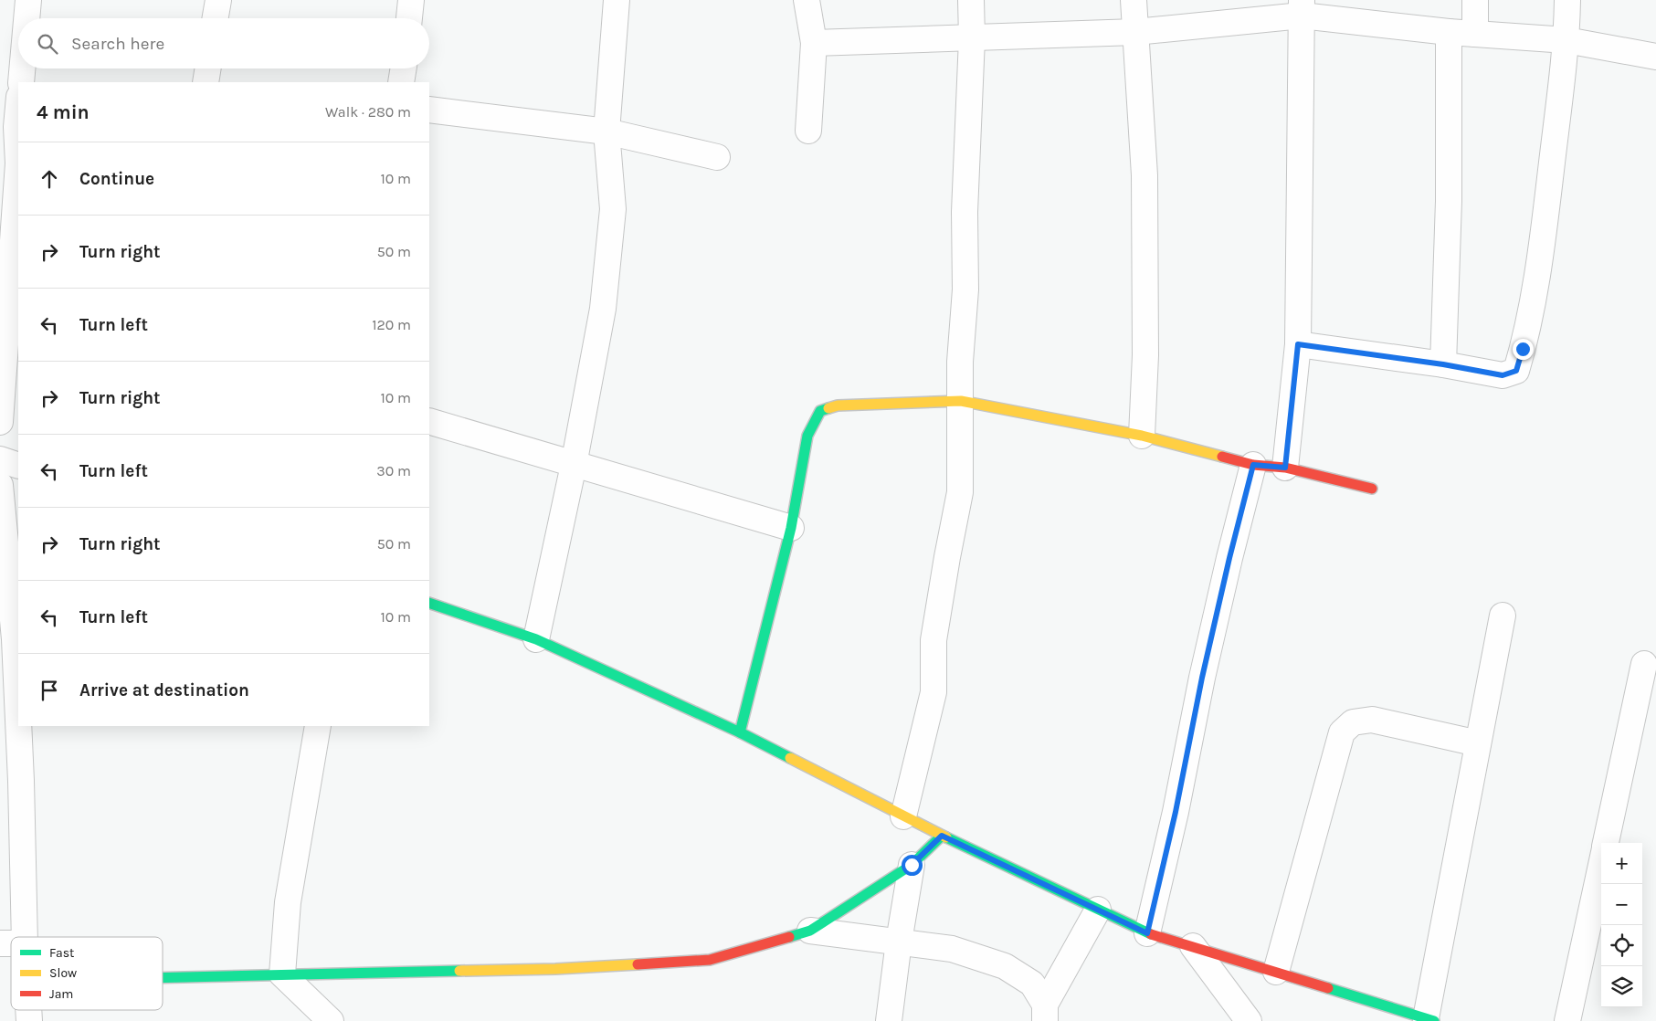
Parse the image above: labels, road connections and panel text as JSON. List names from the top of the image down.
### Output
{
  "legend": ["Fast", "Slow", "Jam"],
  "page": {
    "search": "Search here",
    "heading": ["4 min", "Walk · 280 m"],
    "list": [
      ["Continue", "10 m"],
      ["Turn right", "50 m"],
      ["Turn left", "120 m"],
      ["Turn right", "10 m"],
      ["Turn left", "30 m"],
      ["Turn right", "50 m"],
      ["Turn left", "10 m"],
      "Arrive at destination"
    ],
    "map_buttons": ["+", "−"]
  }
}
